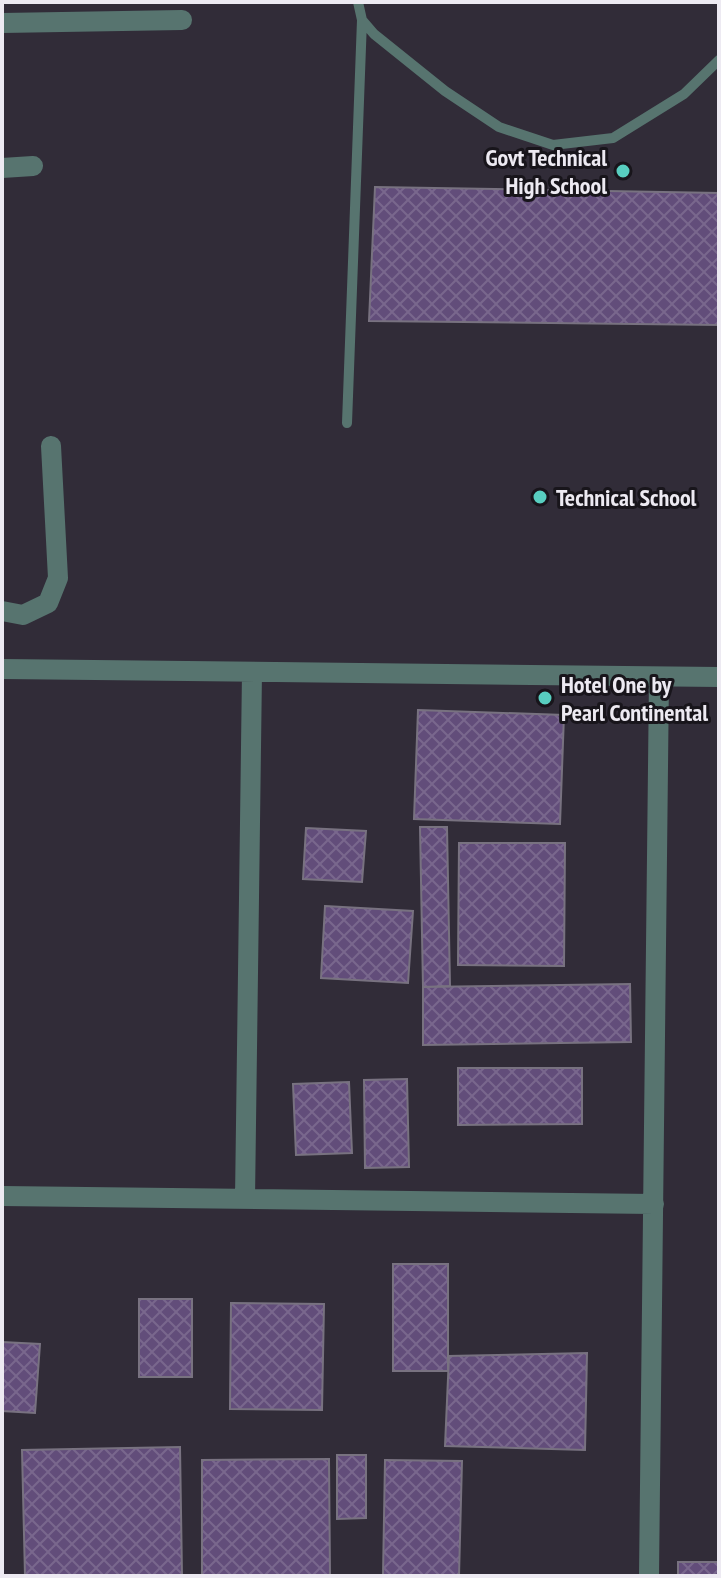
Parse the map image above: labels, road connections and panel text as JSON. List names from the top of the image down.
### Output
{
  "places": ["Govt Technical High School", "Technical School", "Hotel One by Pearl Continental"]
}
